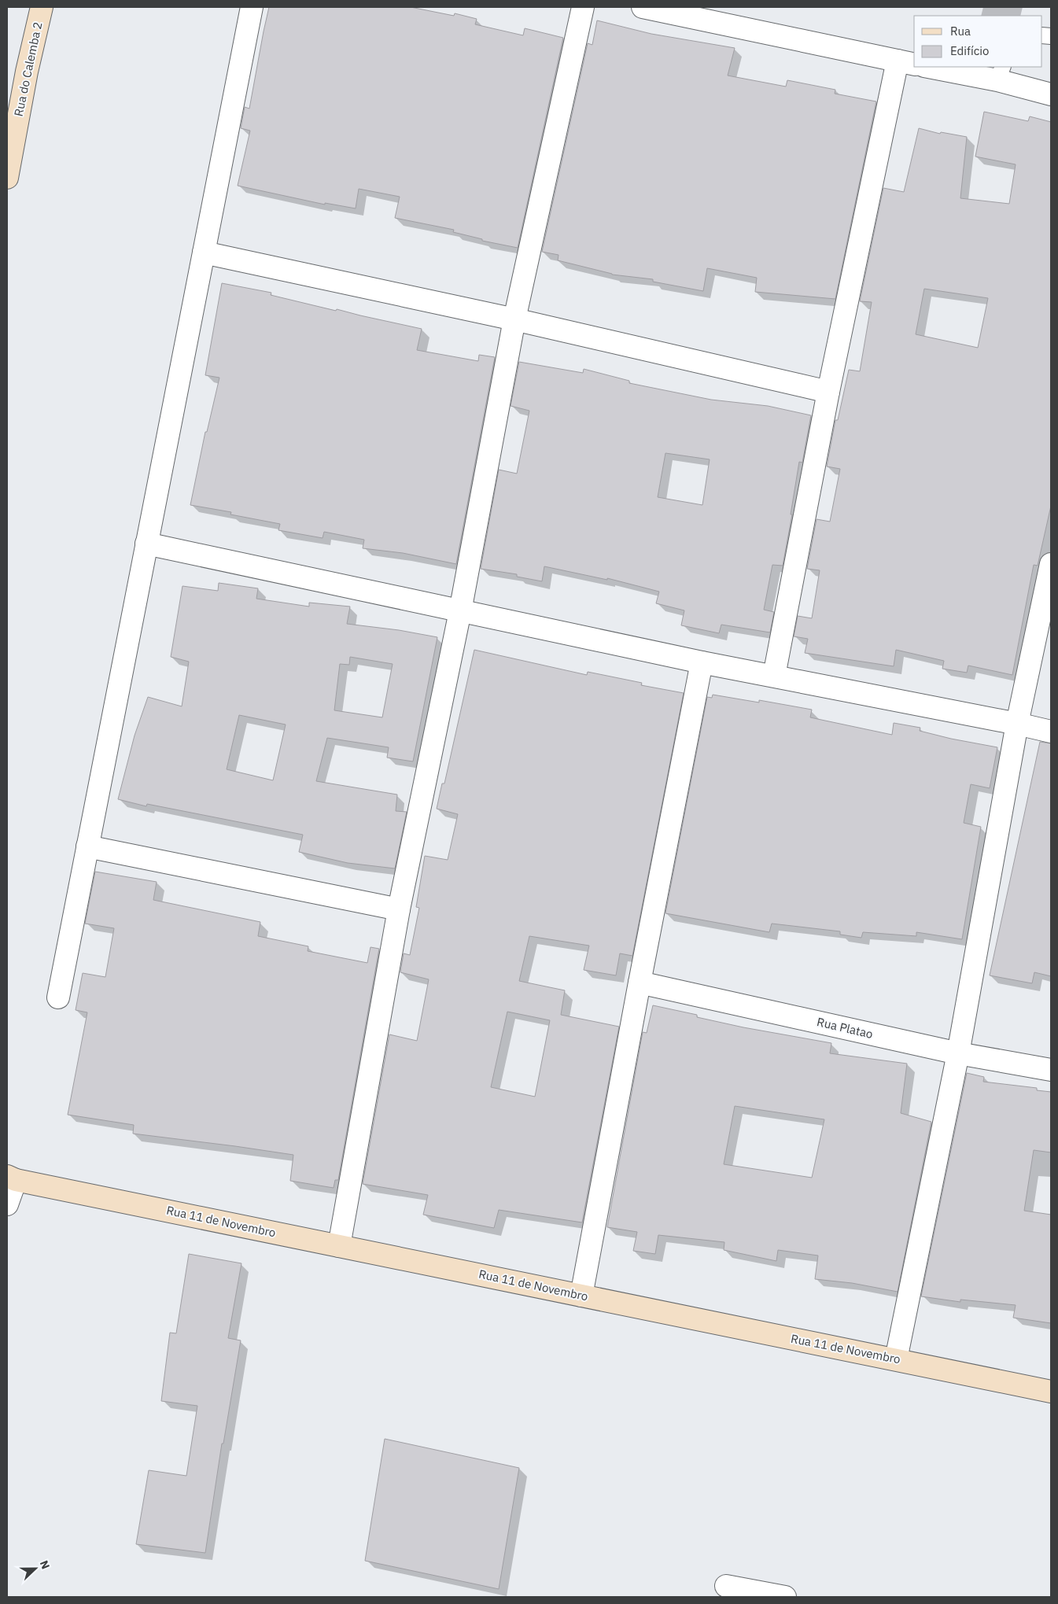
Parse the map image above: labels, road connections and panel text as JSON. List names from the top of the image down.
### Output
{
  "streets": {
    "main road": ["Rua do Calemba 2", "Rua 11 de Novembro"],
    "street": ["Rua Platao"]
  },
  "legend": ["Rua", "Edifício"],
  "north": "right"
}
